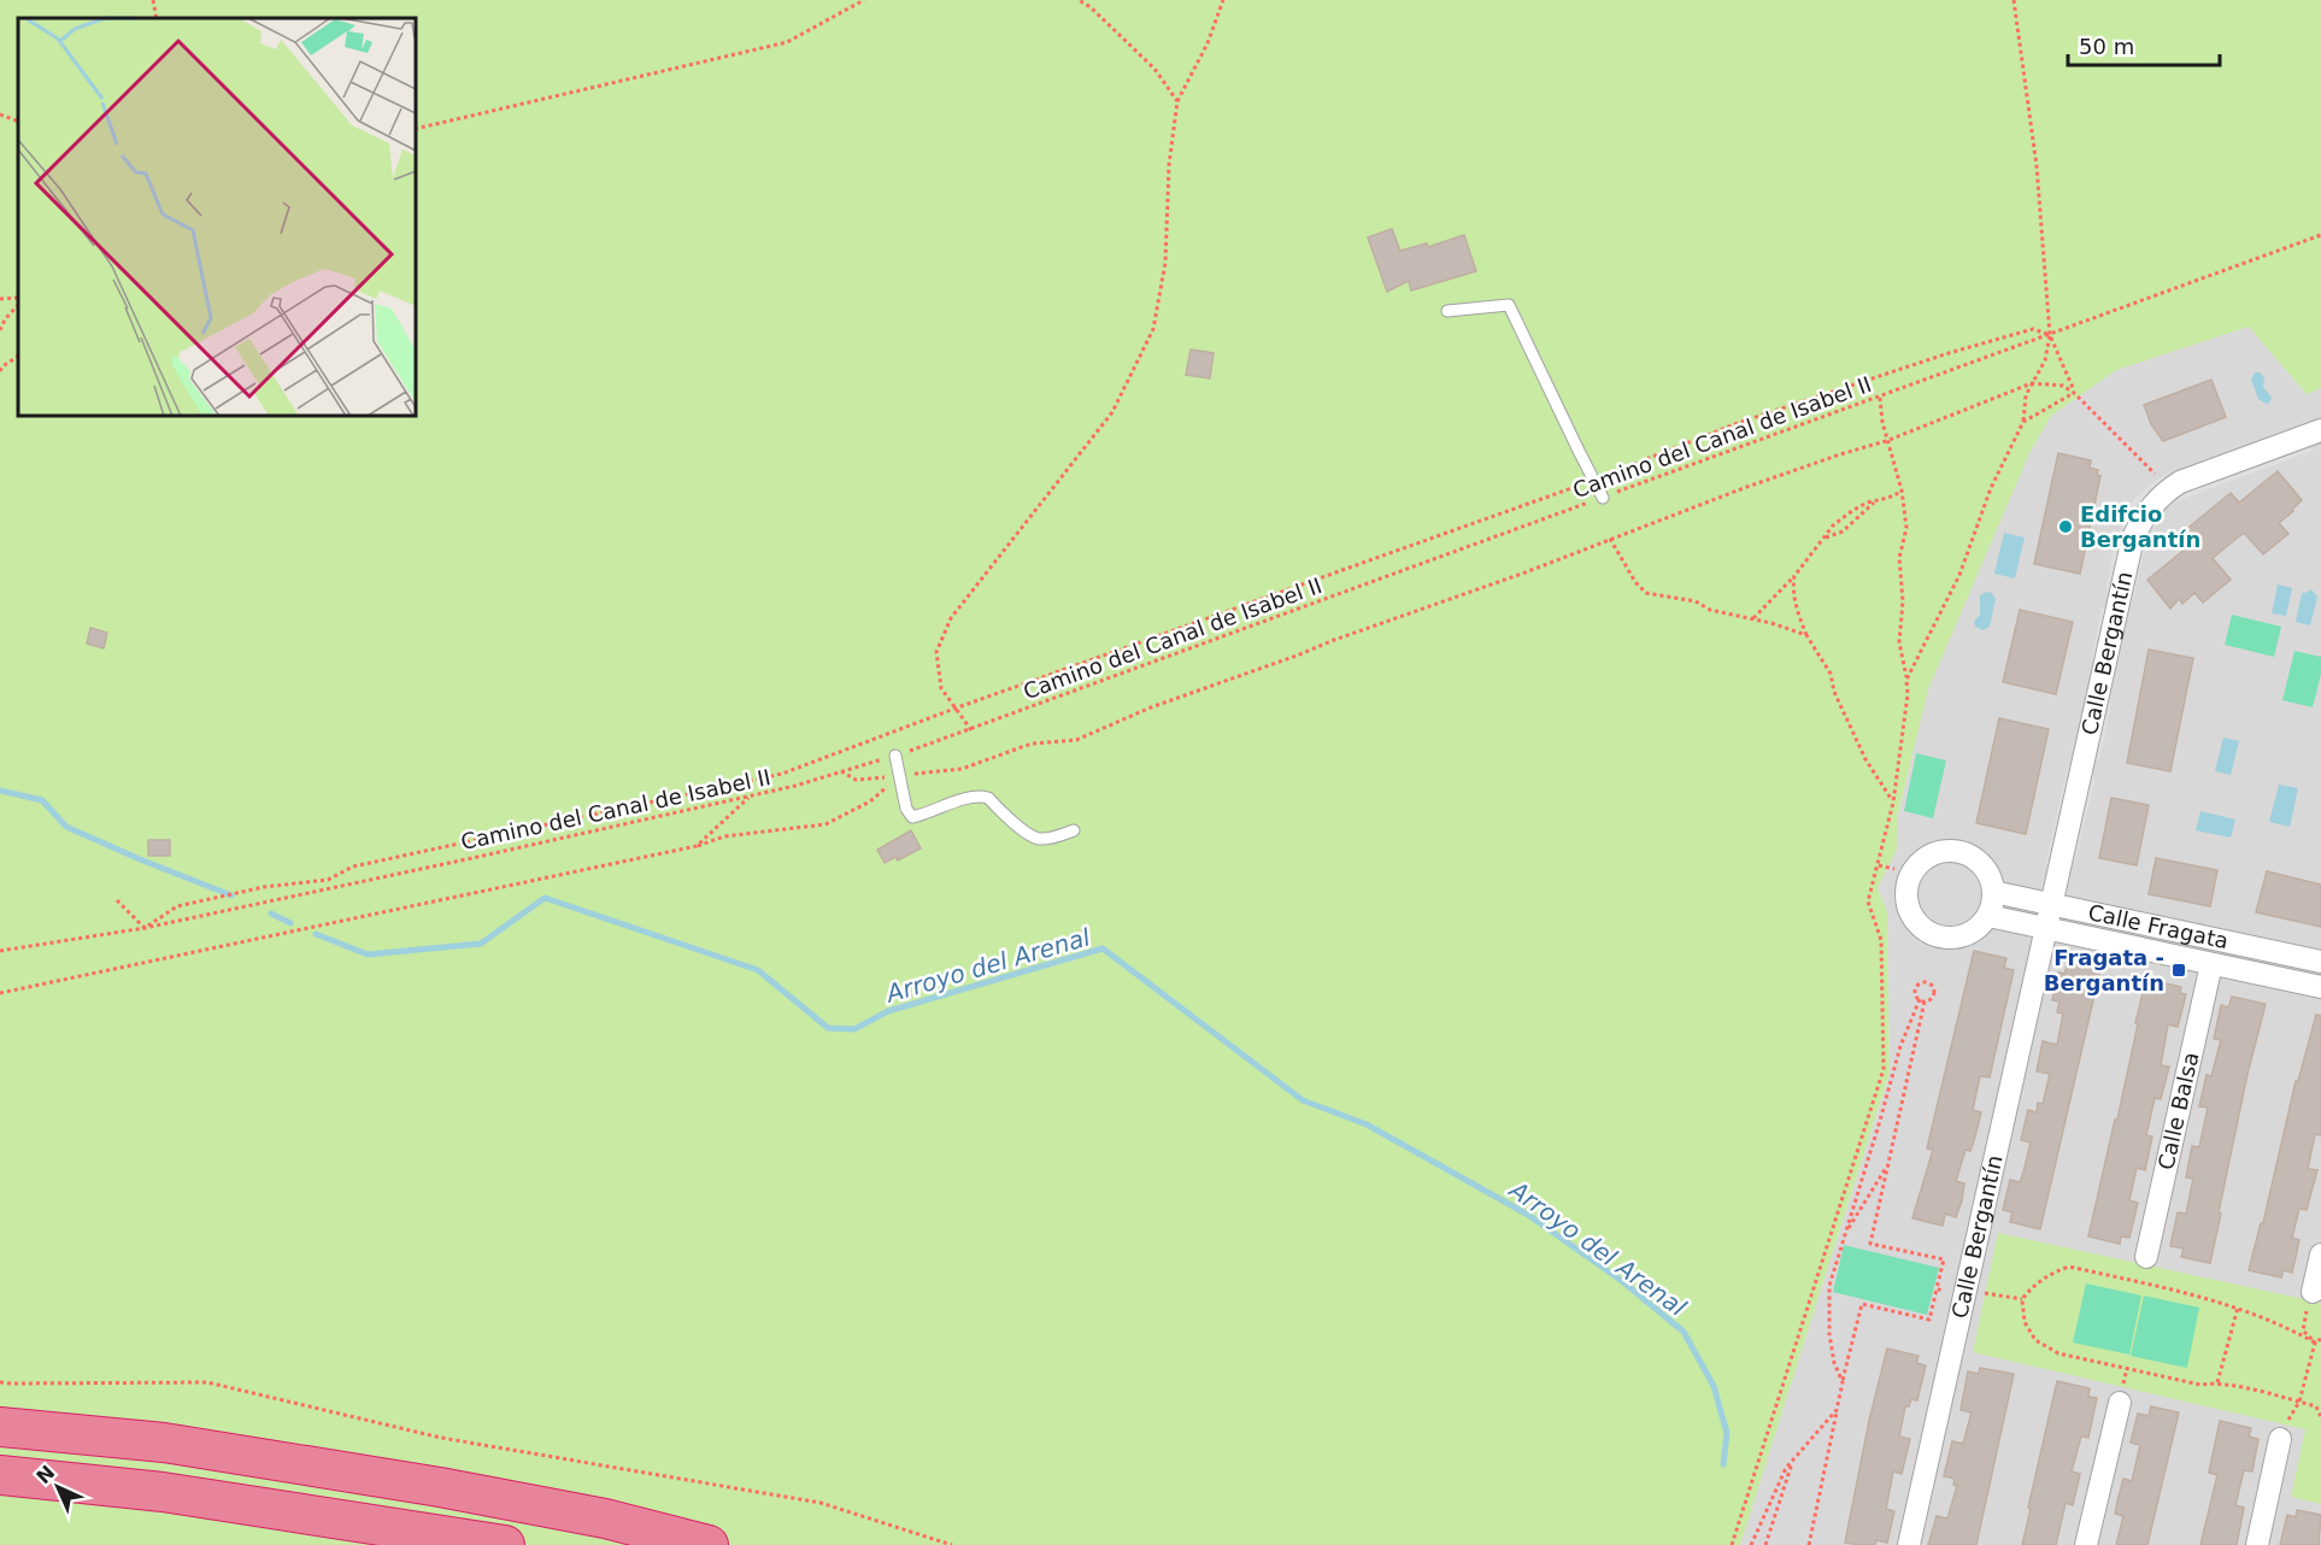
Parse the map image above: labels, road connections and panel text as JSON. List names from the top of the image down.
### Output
{
  "streets": {
    "street": ["Calle Bergantín", "Calle Fragata", "Calle Balsa"],
    "path": ["Camino del Canal de Isabel II"]
  },
  "crossings": [
    ["Calle Bergantín", "Calle Fragata"],
    ["Calle Fragata", "Calle Balsa"]
  ],
  "water": ["Arroyo del Arenal"],
  "places": {
    "other": ["Edifcio Bergantín"],
    "transit": ["Fragata - Bergantín"]
  },
  "scale_bar": "50 m",
  "north": "top left"
}
